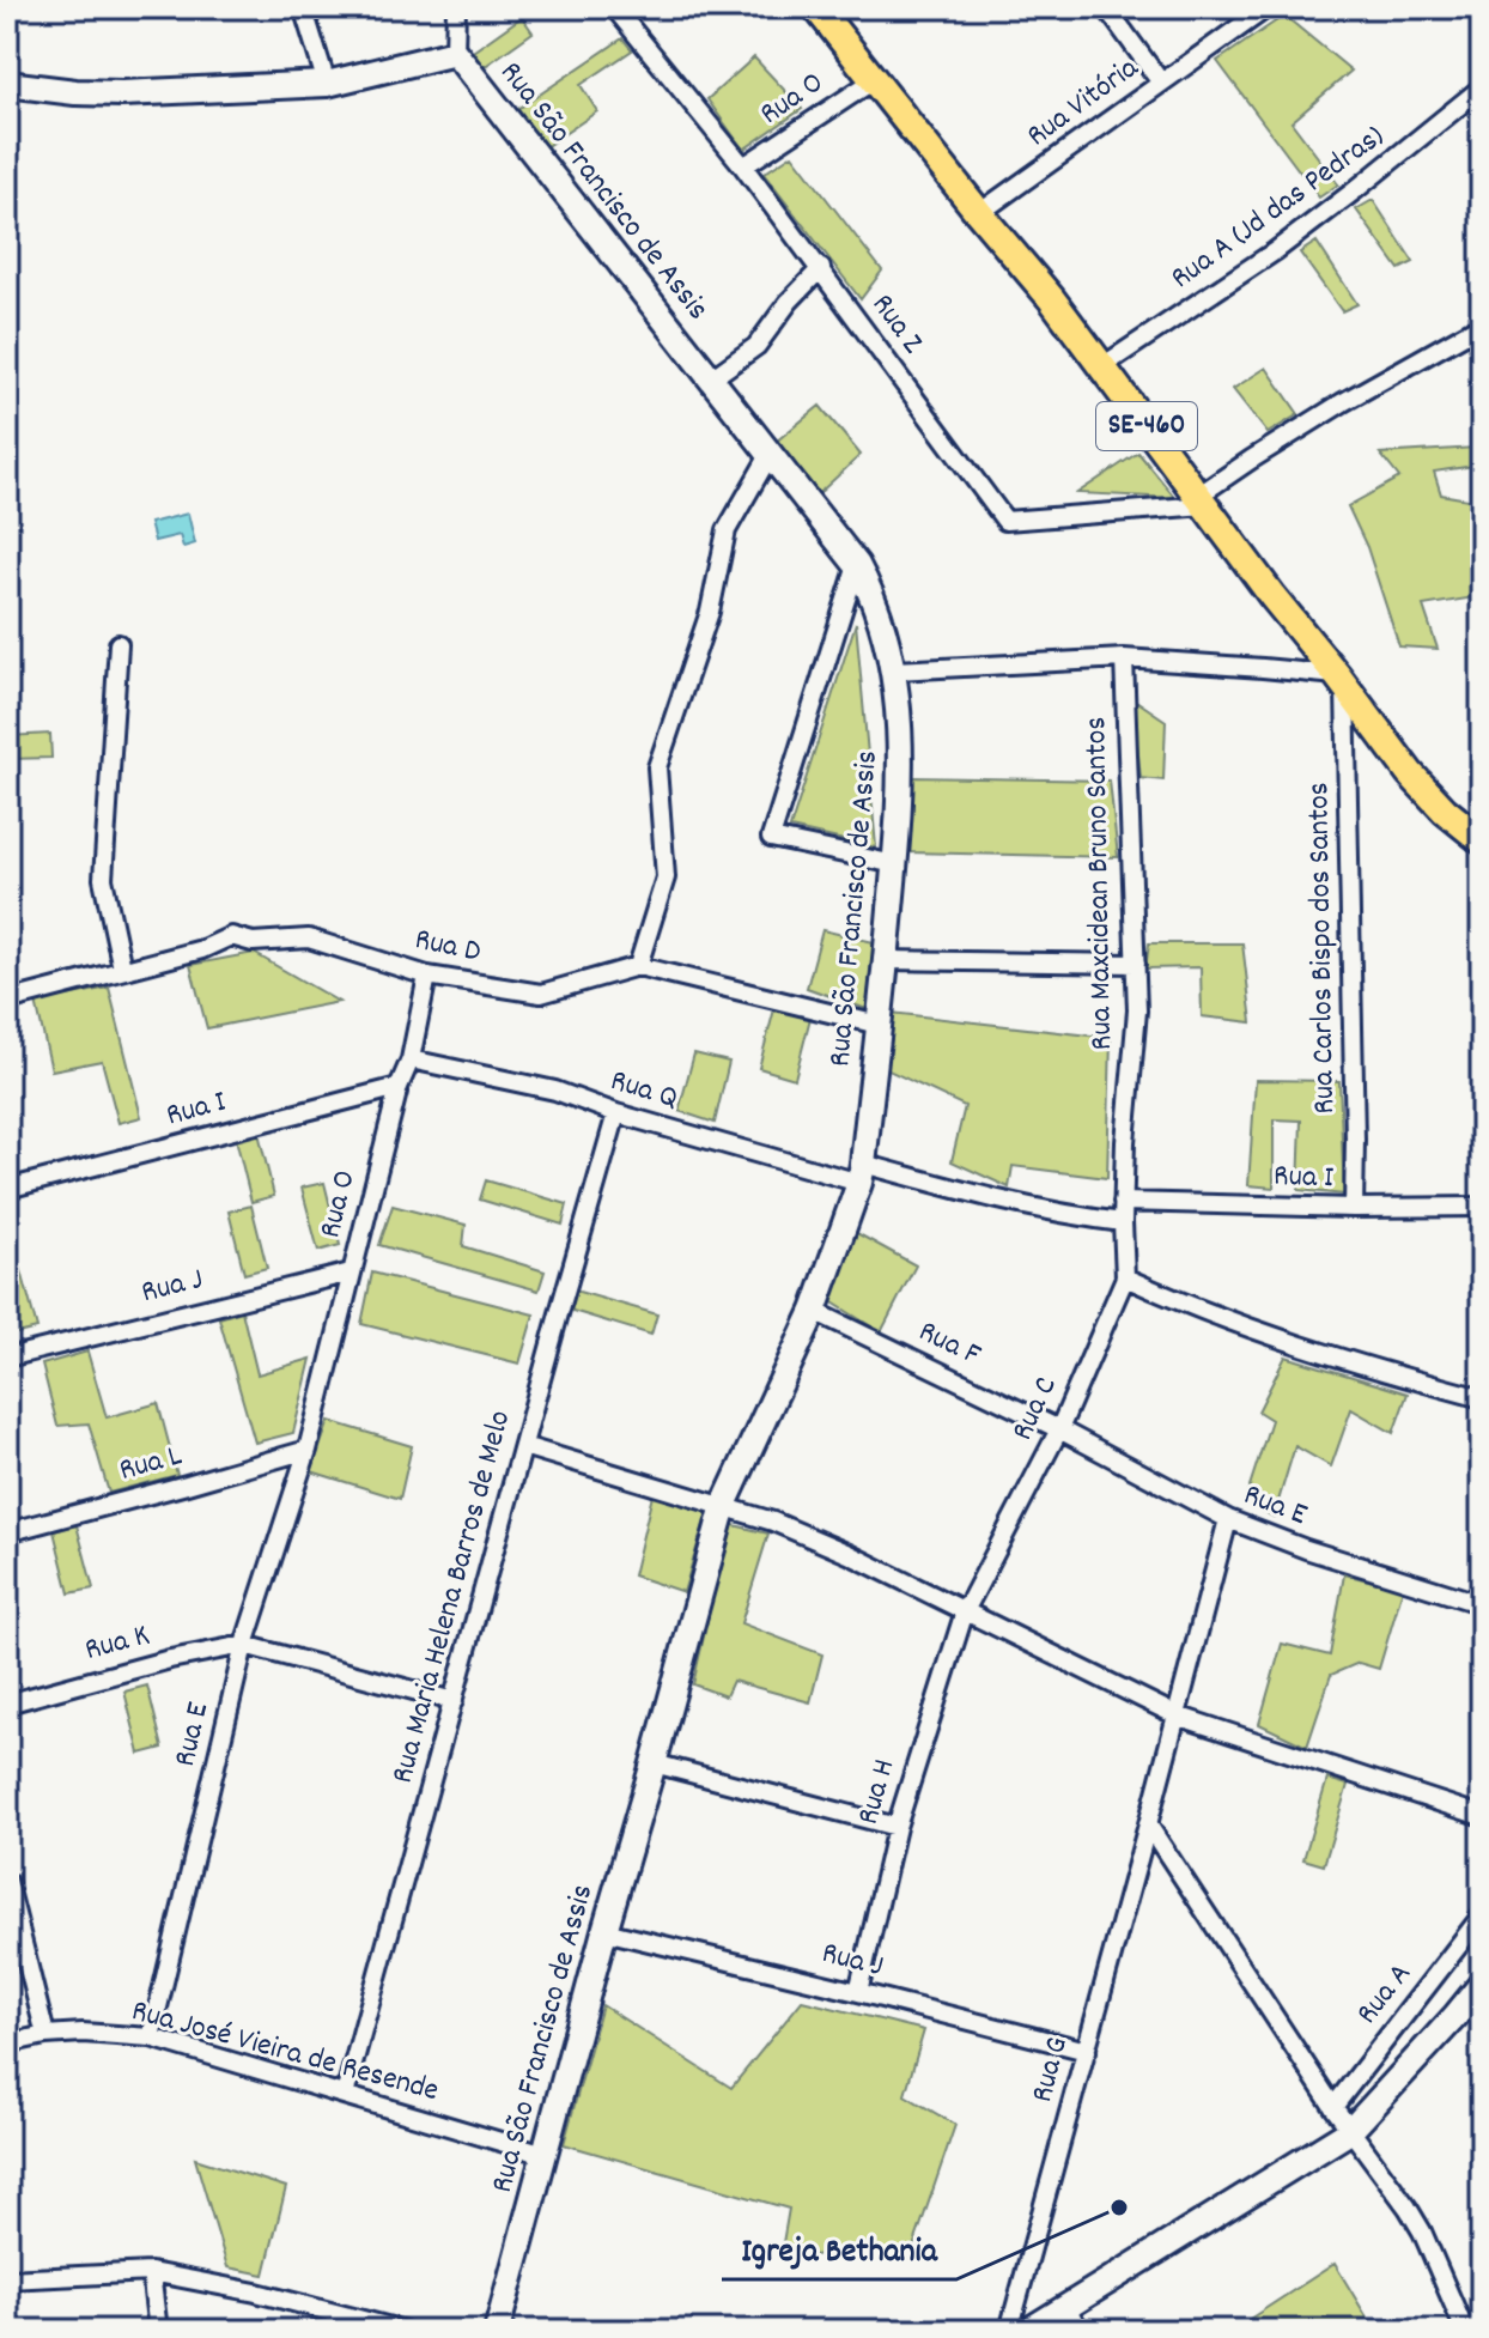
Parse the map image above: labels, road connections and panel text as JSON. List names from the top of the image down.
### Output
{
  "streets": {
    "main road": ["SE-460"],
    "street": [
      "Rua O",
      "Rua Vitória",
      "Rua São Francisco de Assis",
      "Rua A (Jd das Pedras)",
      "Rua Z",
      "Rua Maxcidean Bruno Santos",
      "Rua D",
      "Rua Carlos Bispo dos Santos",
      "Rua Q",
      "Rua I",
      "Rua J",
      "Rua F",
      "Rua C",
      "Rua L",
      "Rua E",
      "Rua Maria Helena Barros de Melo",
      "Rua K",
      "Rua H",
      "Rua A",
      "Rua José Vieira de Resende",
      "Rua G"
    ]
  },
  "crossings": [
    ["Rua O", "Rua Z"],
    ["Rua O", "SE-460"],
    ["Rua O", "Rua D"],
    ["Rua O", "Rua Q"],
    ["Rua O", "Rua I"],
    ["Rua O", "Rua J"],
    ["Rua O", "Rua L"],
    ["Rua O", "Rua E"],
    ["Rua Vitória", "SE-460"],
    ["Rua São Francisco de Assis", "Rua D"],
    ["Rua São Francisco de Assis", "Rua Q"],
    ["Rua São Francisco de Assis", "Rua J"],
    ["Rua São Francisco de Assis", "Rua F"],
    ["Rua São Francisco de Assis", "Rua José Vieira de Resende"],
    ["Rua A (Jd das Pedras)", "SE-460"],
    ["Rua Z", "SE-460"],
    ["SE-460", "Rua Carlos Bispo dos Santos"],
    ["Rua Maxcidean Bruno Santos", "Rua I"],
    ["Rua Maxcidean Bruno Santos", "Rua C"],
    ["Rua Carlos Bispo dos Santos", "Rua I"],
    ["Rua Q", "Rua Maria Helena Barros de Melo"],
    ["Rua J", "Rua H"],
    ["Rua J", "Rua G"],
    ["Rua F", "Rua C"],
    ["Rua F", "Rua E"],
    ["Rua C", "Rua E"],
    ["Rua C", "Rua H"],
    ["Rua L", "Rua E"],
    ["Rua E", "Rua K"],
    ["Rua E", "Rua José Vieira de Resende"],
    ["Rua E", "Rua G"],
    ["Rua Maria Helena Barros de Melo", "Rua José Vieira de Resende"]
  ],
  "places": ["Igreja Bethania"]
}
